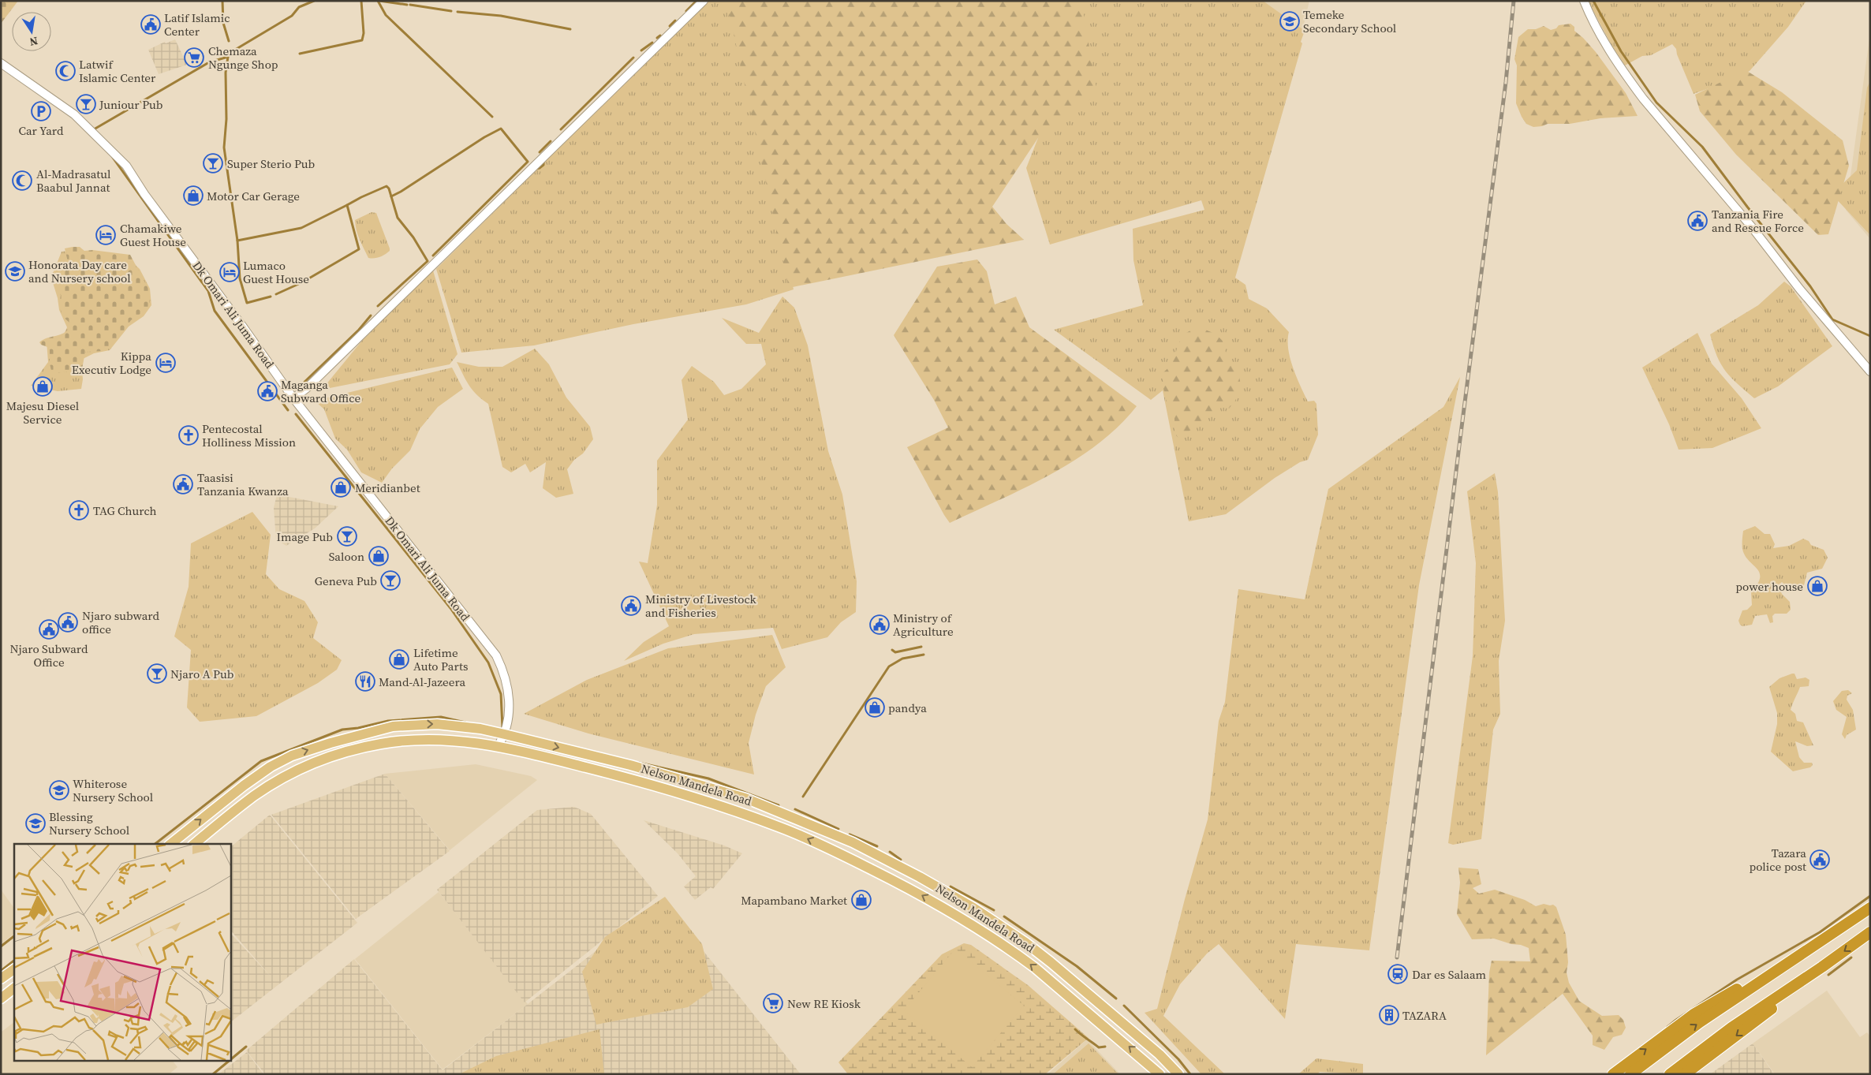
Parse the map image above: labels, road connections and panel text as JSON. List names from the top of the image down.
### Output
{
  "streets": {
    "main road": ["Nelson Mandela Road"],
    "street": ["Dk Omari Ali Juma Road"]
  },
  "crossings": [
    ["Dk Omari Ali Juma Road", "Nelson Mandela Road"]
  ],
  "places": {
    "school or university": [
      "Temeke Secondary School",
      "Honorata Day care and Nursery school",
      "Whiterose Nursery School",
      "Blessing Nursery School"
    ],
    "public building": [
      "Latif Islamic Center",
      "Tanzania Fire and Rescue Force",
      "Maganga Subward Office",
      "Taasisi Tanzania Kwanza",
      "Ministry of Livestock and Fisheries",
      "Njaro subward office",
      "Ministry of Agriculture",
      "Njaro Subward Office",
      "Tazara police post"
    ],
    "supermarket": ["Chemaza Ngunge Shop", "New RE Kiosk"],
    "mosque": ["Latwif Islamic Center", "Al-Madrasatul Baabul Jannat"],
    "bar": [
      "Juniour Pub",
      "Super Sterio Pub",
      "Image Pub",
      "Geneva Pub",
      "Njaro A Pub"
    ],
    "parking": ["Car Yard"],
    "shop": [
      "Motor Car Gerage",
      "Majesu Diesel Service",
      "Meridianbet",
      "Saloon",
      "power house",
      "Lifetime Auto Parts",
      "pandya",
      "Mapambano Market"
    ],
    "hotel": ["Chamakiwe Guest House", "Lumaco Guest House", "Kippa Executiv Lodge"],
    "church": ["Pentecostal Holliness Mission", "TAG Church"],
    "restaurant": ["Mand-Al-Jazeera"],
    "station": ["Dar es Salaam"],
    "building": ["TAZARA"]
  },
  "north": "bottom"
}
